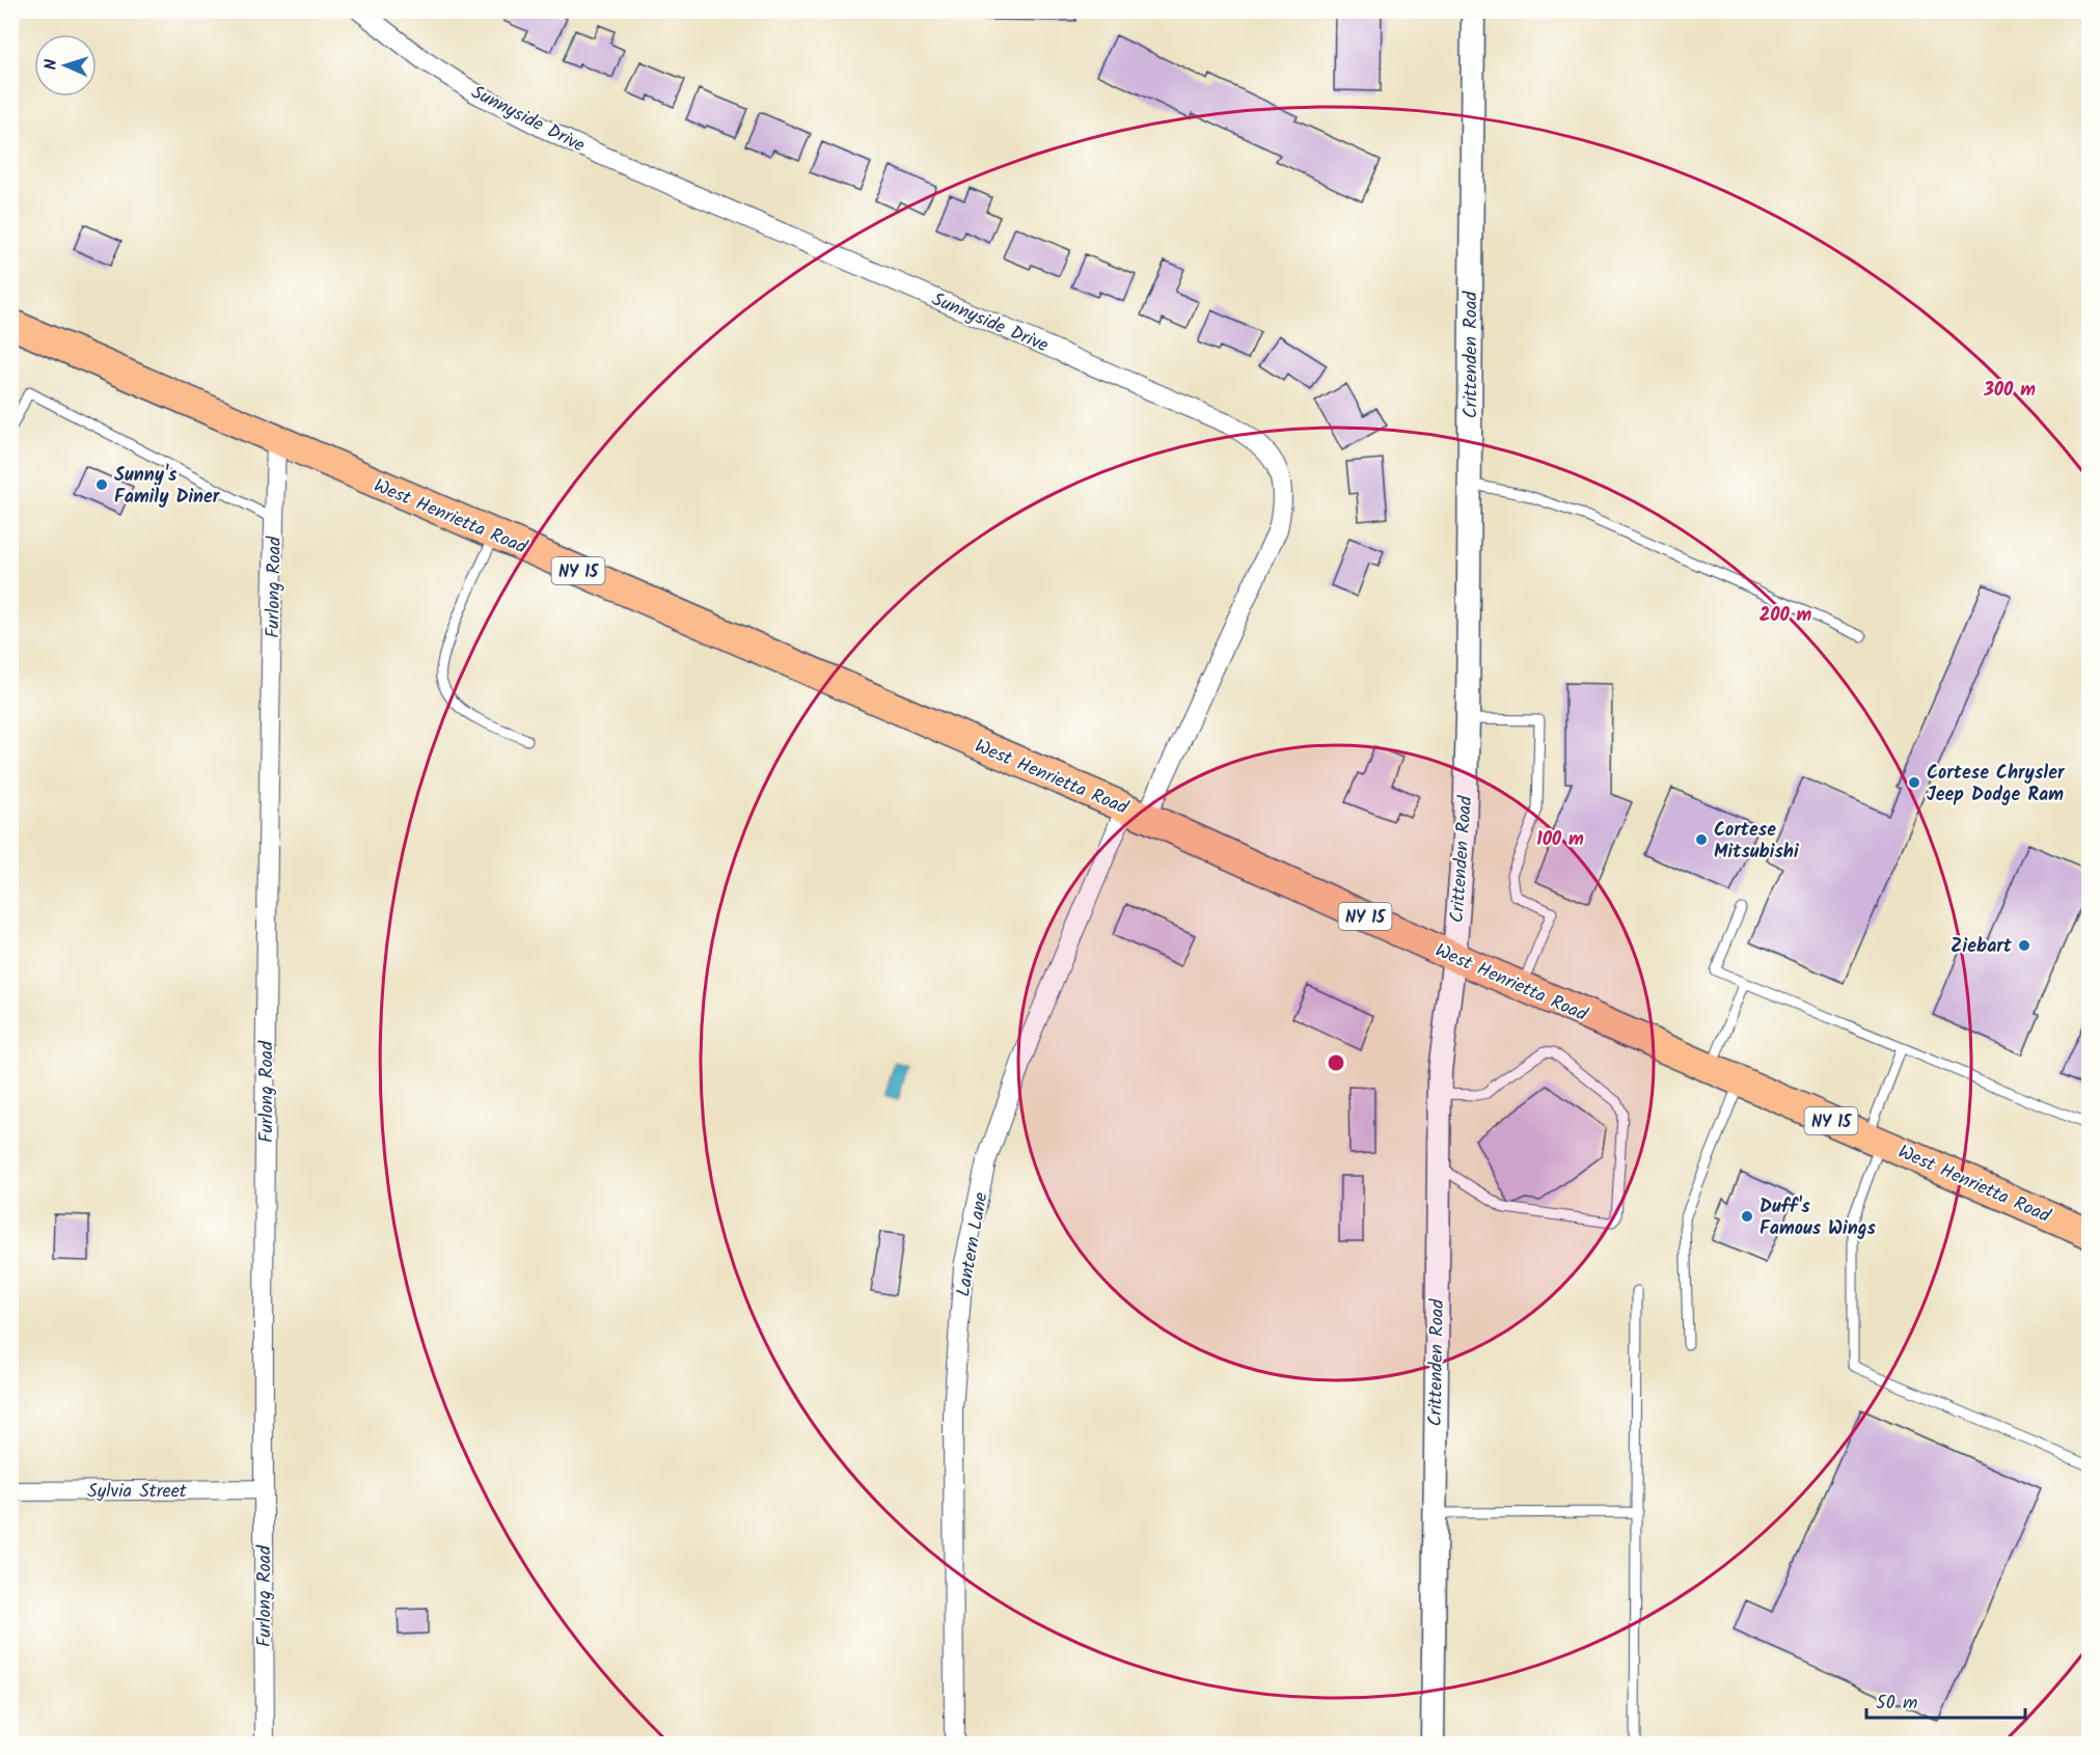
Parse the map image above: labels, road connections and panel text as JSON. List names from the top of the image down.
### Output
{
  "streets": {
    "main road": ["West Henrietta Road", "NY 15"],
    "street": [
      "Sunnyside Drive",
      "Crittenden Road",
      "Furlong Road",
      "Lantern Lane",
      "Sylvia Street"
    ]
  },
  "crossings": [
    ["Sunnyside Drive", "West Henrietta Road"],
    ["Sunnyside Drive", "Lantern Lane"],
    ["Crittenden Road", "West Henrietta Road"],
    ["West Henrietta Road", "Furlong Road"],
    ["West Henrietta Road", "Lantern Lane"],
    ["Furlong Road", "Sylvia Street"]
  ],
  "places": [
    "Sunny's Family Diner",
    "Cortese Chrysler Jeep Dodge Ram",
    "Cortese Mitsubishi",
    "Ziebart",
    "Duff's Famous Wings"
  ],
  "scale_bar": "50 m",
  "north": "left",
  "rings": ["300 m", "200 m", "100 m"]
}
